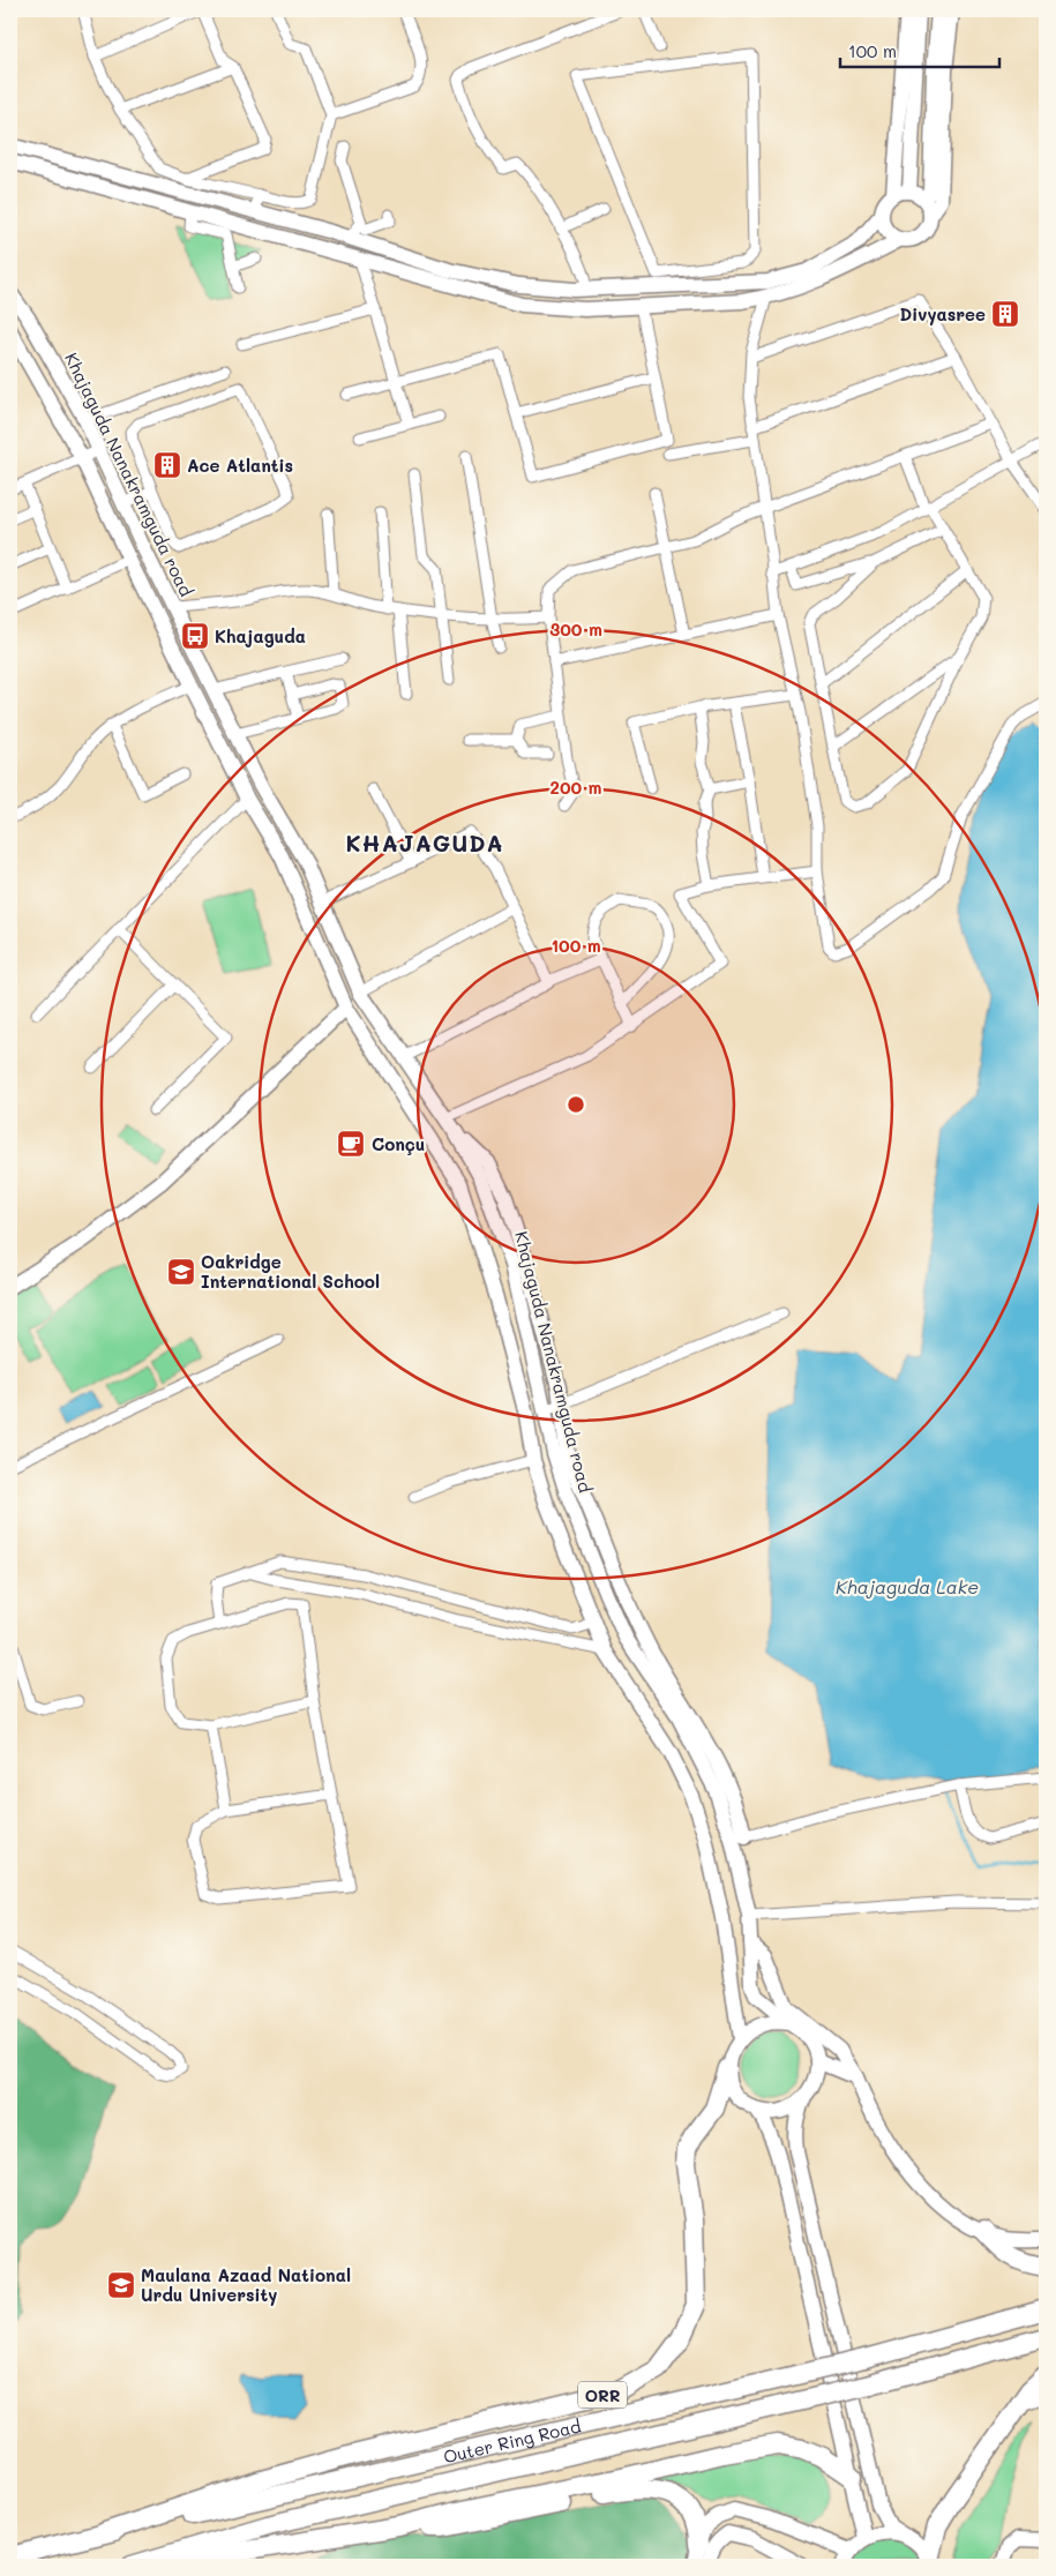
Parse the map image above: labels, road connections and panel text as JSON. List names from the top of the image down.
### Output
{
  "streets": {
    "highway": ["ORR", "Outer Ring Road"],
    "main road": ["Khajaguda Nanakramguda road"]
  },
  "crossings": [
    ["Khajaguda Nanakramguda road", "ORR"],
    ["ORR", "Outer Ring Road"]
  ],
  "districts": ["KHAJAGUDA"],
  "water": ["Khajaguda Lake"],
  "places": {
    "building": ["Divyasree", "Ace Atlantis"],
    "bus stop": ["Khajaguda"],
    "cafe": ["Conçu"],
    "school or university": ["Oakridge International School", "Maulana Azaad National Urdu University"]
  },
  "scale_bar": "100 m",
  "rings": ["300 m", "200 m", "100 m"]
}
